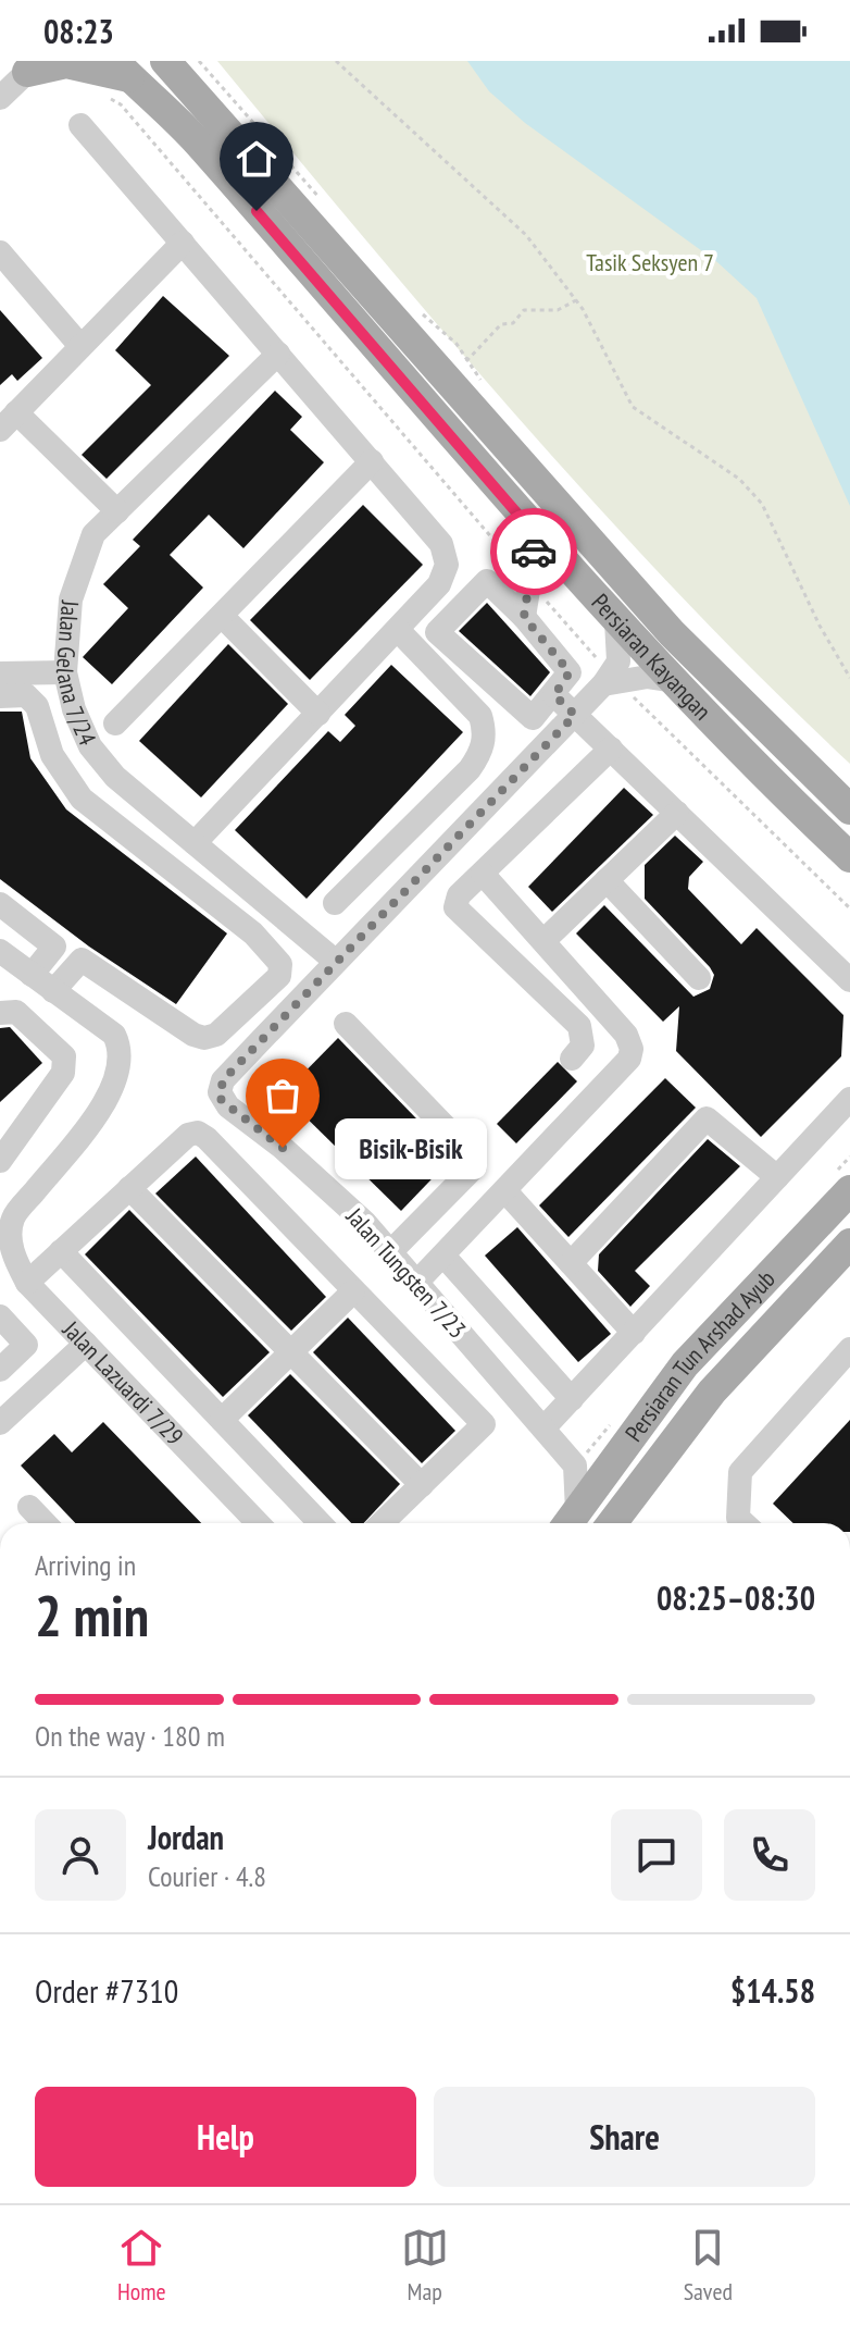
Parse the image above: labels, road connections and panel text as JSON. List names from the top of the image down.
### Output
{
  "streets": {
    "main road": ["Persiaran Kayangan", "Persiaran Tun Arshad Ayub"],
    "street": ["Jalan Gelana 7/24", "Jalan Tungsten 7/23", "Jalan Lazuardi 7/29"]
  },
  "crossings": [
    ["Jalan Gelana 7/24", "Jalan Tungsten 7/23"]
  ],
  "parks": ["Tasik Seksyen 7"],
  "places": ["Bisik-Bisik"],
  "page": {
    "status": "08:23",
    "bubble": "Bisik-Bisik",
    "heading": ["2 min", "Arriving in", "08:25–08:30"],
    "panel": [
      "Jordan",
      "Courier · 4.8",
      "Order #7310",
      "$14.58"
    ],
    "bar": "On the way · 180 m",
    "buttons": ["Help", "Share"],
    "tabs": ["Home", "Map", "Saved"]
  }
}
